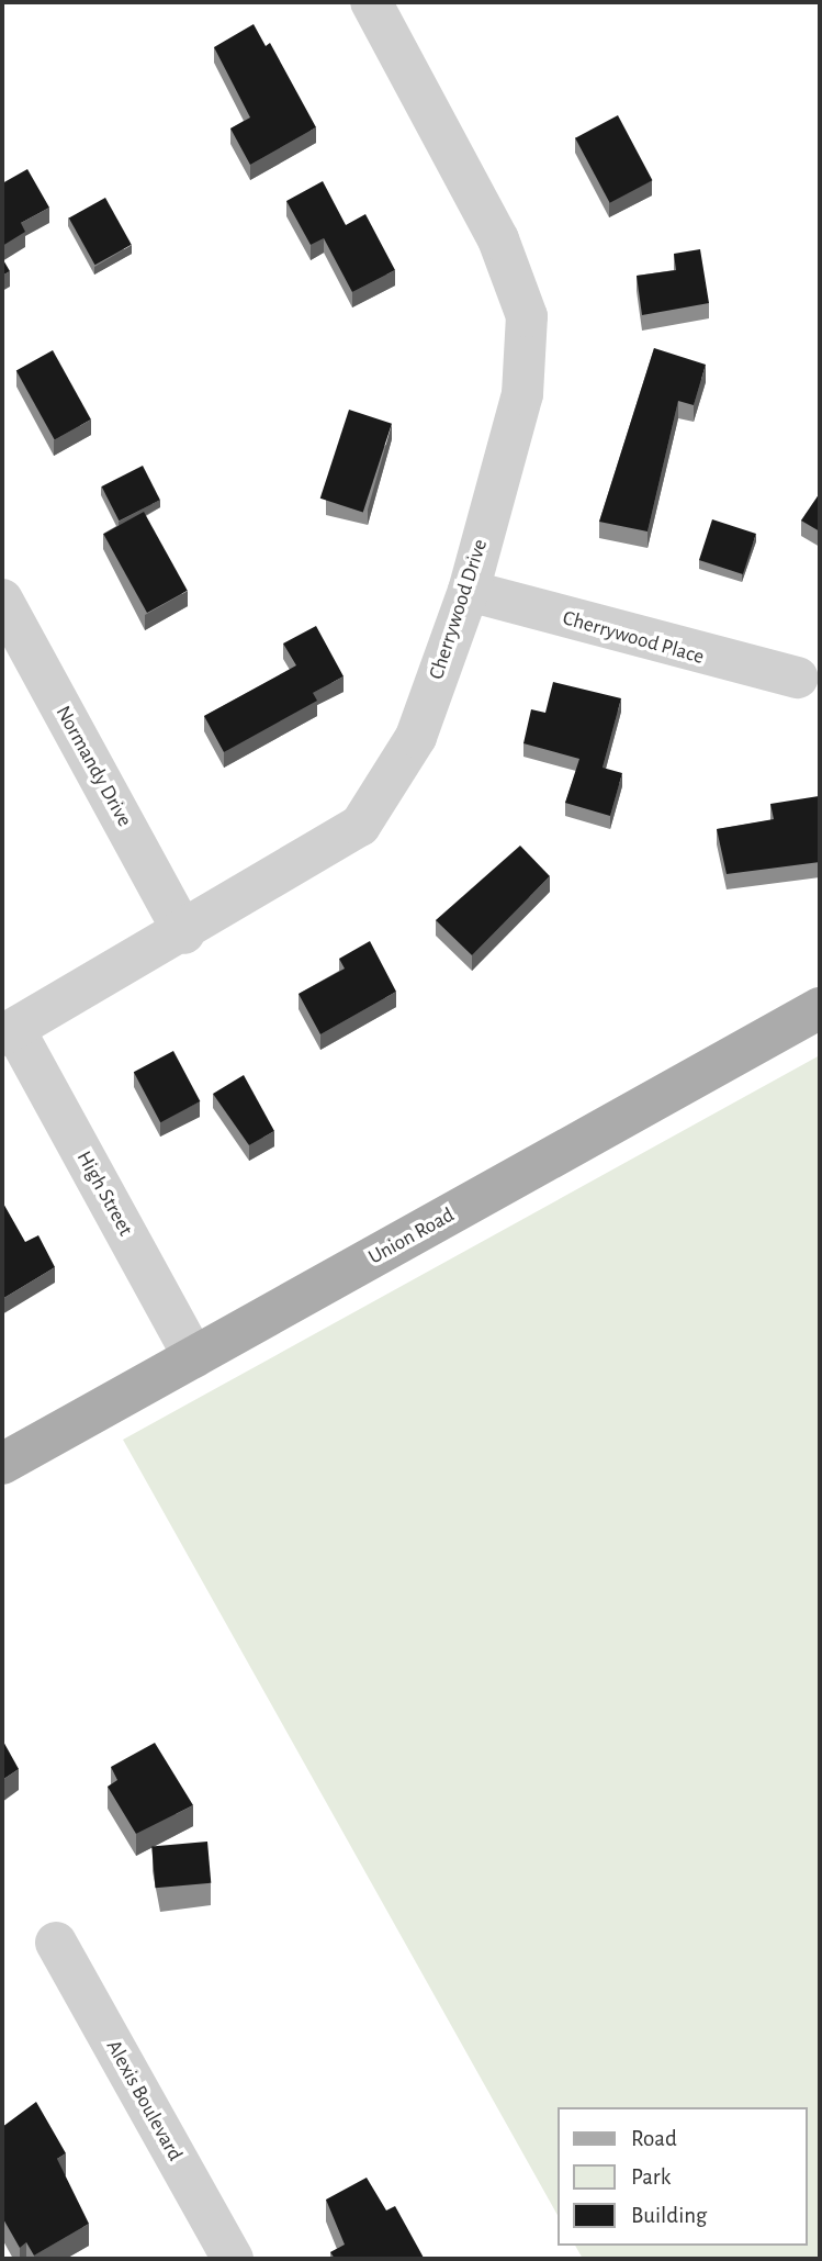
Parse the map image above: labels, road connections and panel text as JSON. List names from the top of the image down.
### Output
{
  "streets": {
    "main road": ["Union Road"],
    "street": [
      "Cherrywood Drive",
      "Cherrywood Place",
      "Normandy Drive",
      "High Street",
      "Alexis Boulevard"
    ]
  },
  "crossings": [
    ["Cherrywood Drive", "Cherrywood Place"],
    ["Cherrywood Drive", "Normandy Drive"],
    ["Cherrywood Drive", "High Street"],
    ["High Street", "Union Road"]
  ],
  "legend": ["Road", "Park", "Building"]
}
